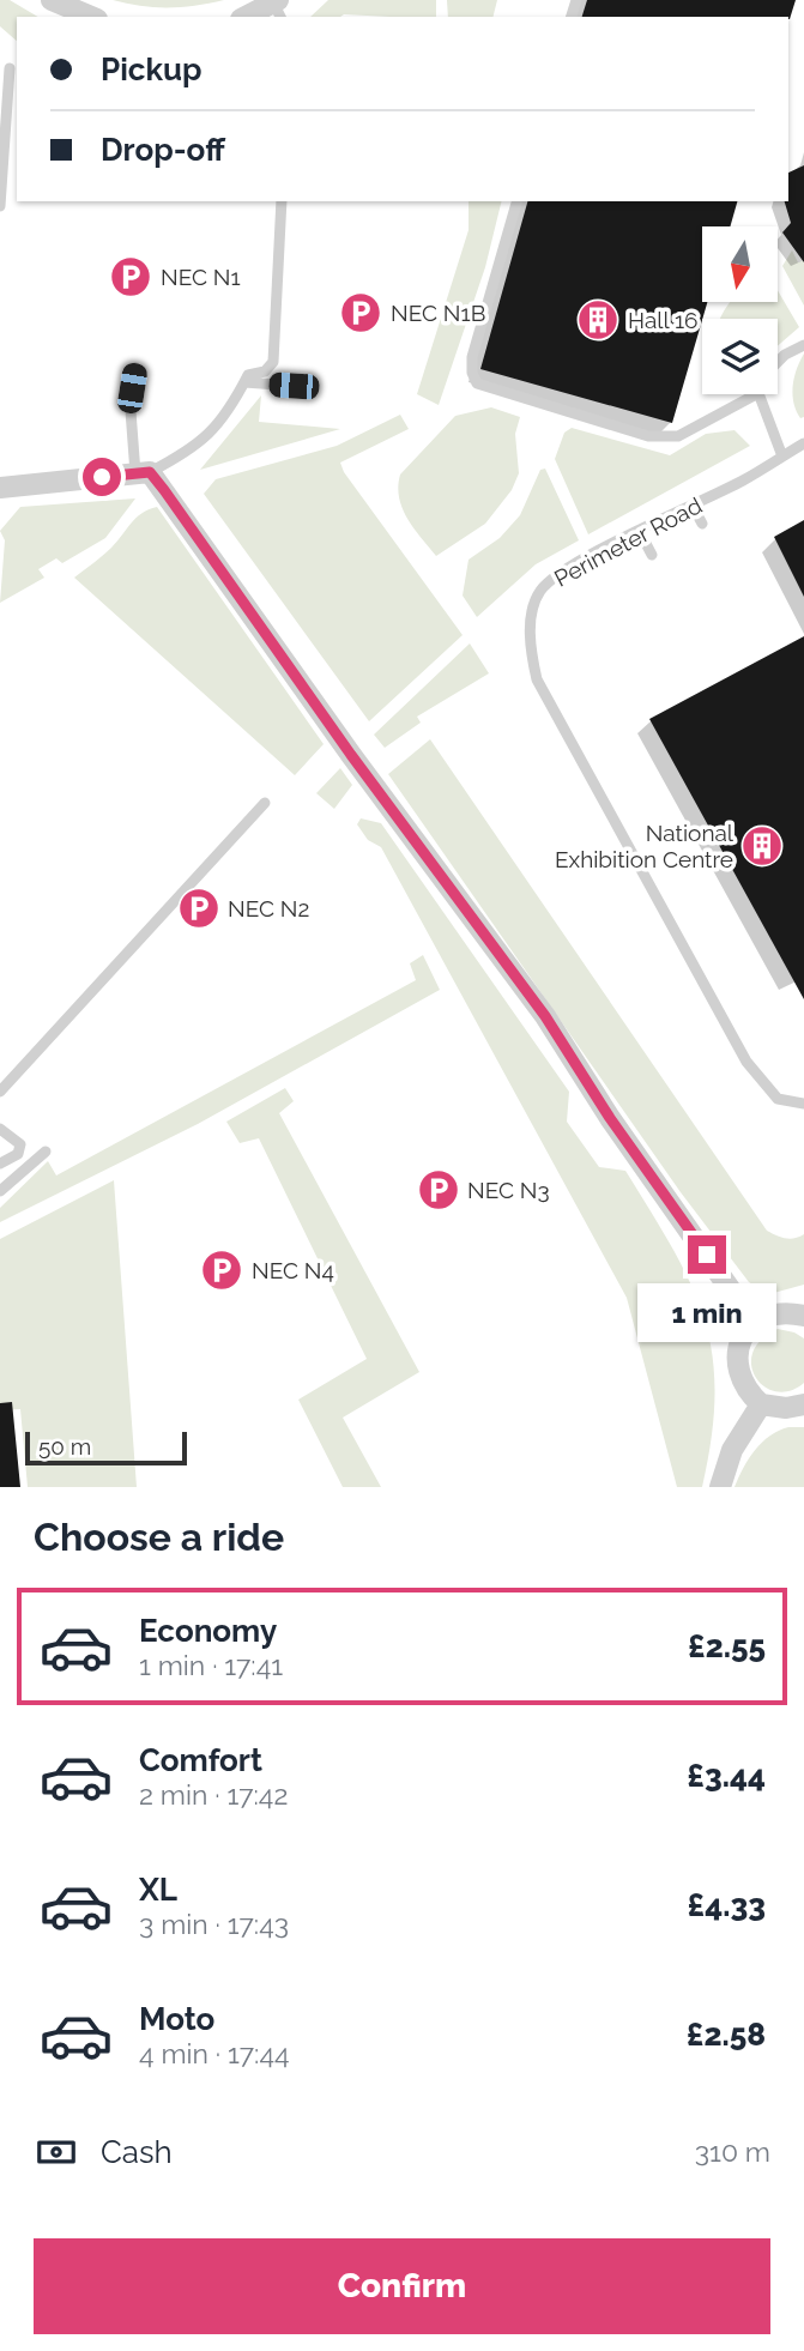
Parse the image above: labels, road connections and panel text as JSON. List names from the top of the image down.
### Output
{
  "streets": {
    "lane": ["Perimeter Road"]
  },
  "places": {
    "parking": [
      "NEC N1",
      "NEC N1B",
      "NEC N2",
      "NEC N3",
      "NEC N4"
    ],
    "building": ["Hall 16", "National Exhibition Centre"]
  },
  "scale_bar": "50 m",
  "north": "bottom",
  "page": {
    "banner": ["Pickup", "Drop-off"],
    "bubble": "1 min",
    "scale": "50 m",
    "heading": "Choose a ride",
    "list": [
      {
        "name": "Economy",
        "note": "1 min · 17:41",
        "value": "£2.55"
      },
      {
        "name": "Comfort",
        "note": "2 min · 17:42",
        "value": "£3.44"
      },
      {
        "name": "XL",
        "note": "3 min · 17:43",
        "value": "£4.33"
      },
      {
        "name": "Moto",
        "note": "4 min · 17:44",
        "value": "£2.58"
      }
    ],
    "pay": ["Cash", "310 m"],
    "buttons": "Confirm"
  }
}
